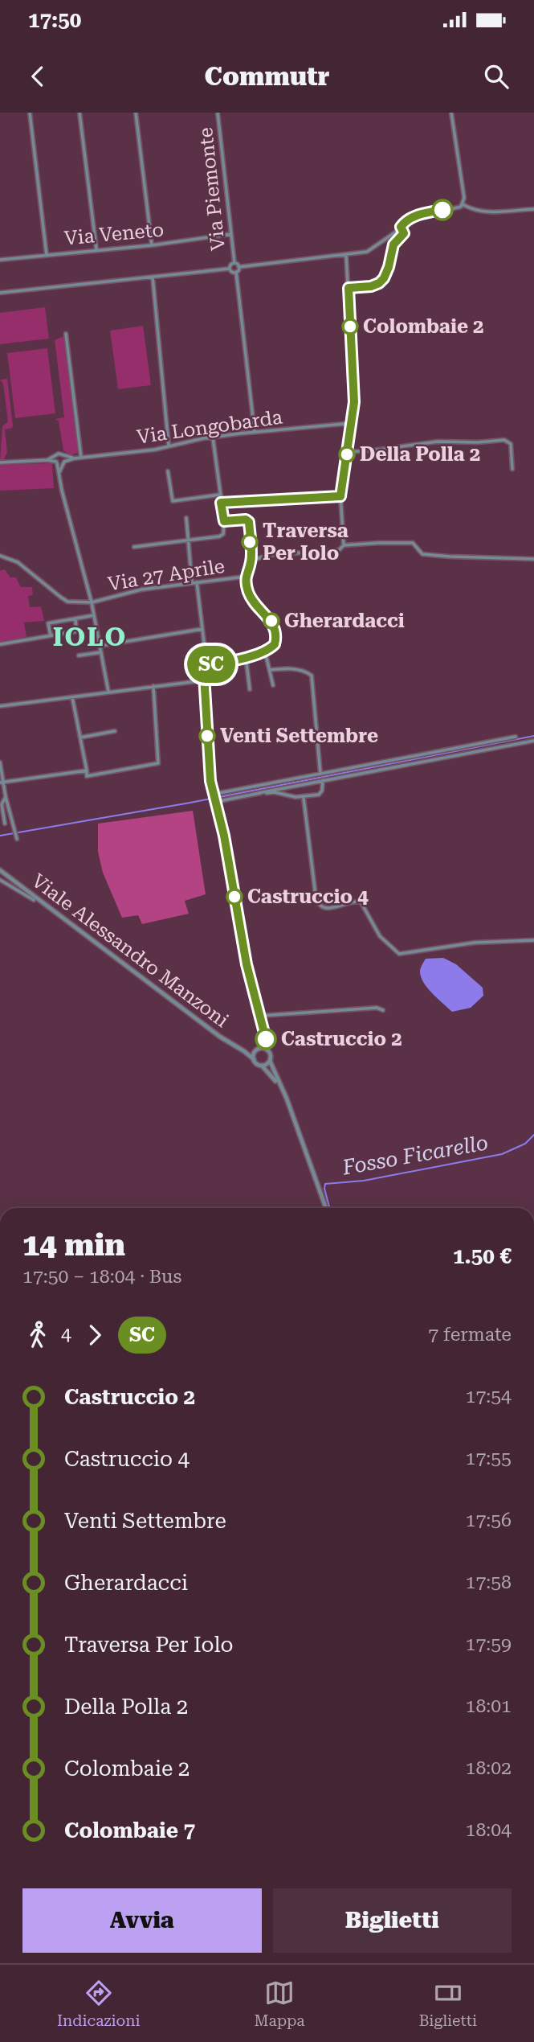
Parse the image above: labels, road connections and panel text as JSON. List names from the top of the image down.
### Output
{
  "streets": {
    "street": [
      "Via Piemonte",
      "Via Veneto",
      "Via Longobarda",
      "Via 27 Aprile",
      "Viale Alessandro Manzoni"
    ]
  },
  "crossings": [
    ["Via Piemonte", "Via Veneto"]
  ],
  "districts": ["IOLO"],
  "water": ["Fosso Ficarello"],
  "places": [
    "Colombaie 2",
    "Della Polla 2",
    "Traversa Per Iolo",
    "Gherardacci",
    "Venti Settembre",
    "Castruccio 4",
    "Castruccio 2"
  ],
  "lines": ["bus line SC"],
  "page": {
    "status": "17:50",
    "header": "Commutr",
    "on_map": "SC",
    "heading": ["14 min", "17:50 – 18:04 · Bus", "1.50 €"],
    "legs": ["4", "SC", "7 fermate"],
    "list": [
      {
        "name": "Castruccio 2",
        "value": "17:54"
      },
      {
        "name": "Castruccio 4",
        "value": "17:55"
      },
      {
        "name": "Venti Settembre",
        "value": "17:56"
      },
      {
        "name": "Gherardacci",
        "value": "17:58"
      },
      {
        "name": "Traversa Per Iolo",
        "value": "17:59"
      },
      {
        "name": "Della Polla 2",
        "value": "18:01"
      },
      {
        "name": "Colombaie 2",
        "value": "18:02"
      },
      {
        "name": "Colombaie 7",
        "value": "18:04"
      }
    ],
    "buttons": ["Avvia", "Biglietti"],
    "tabs": ["Indicazioni", "Mappa", "Biglietti"]
  }
}
